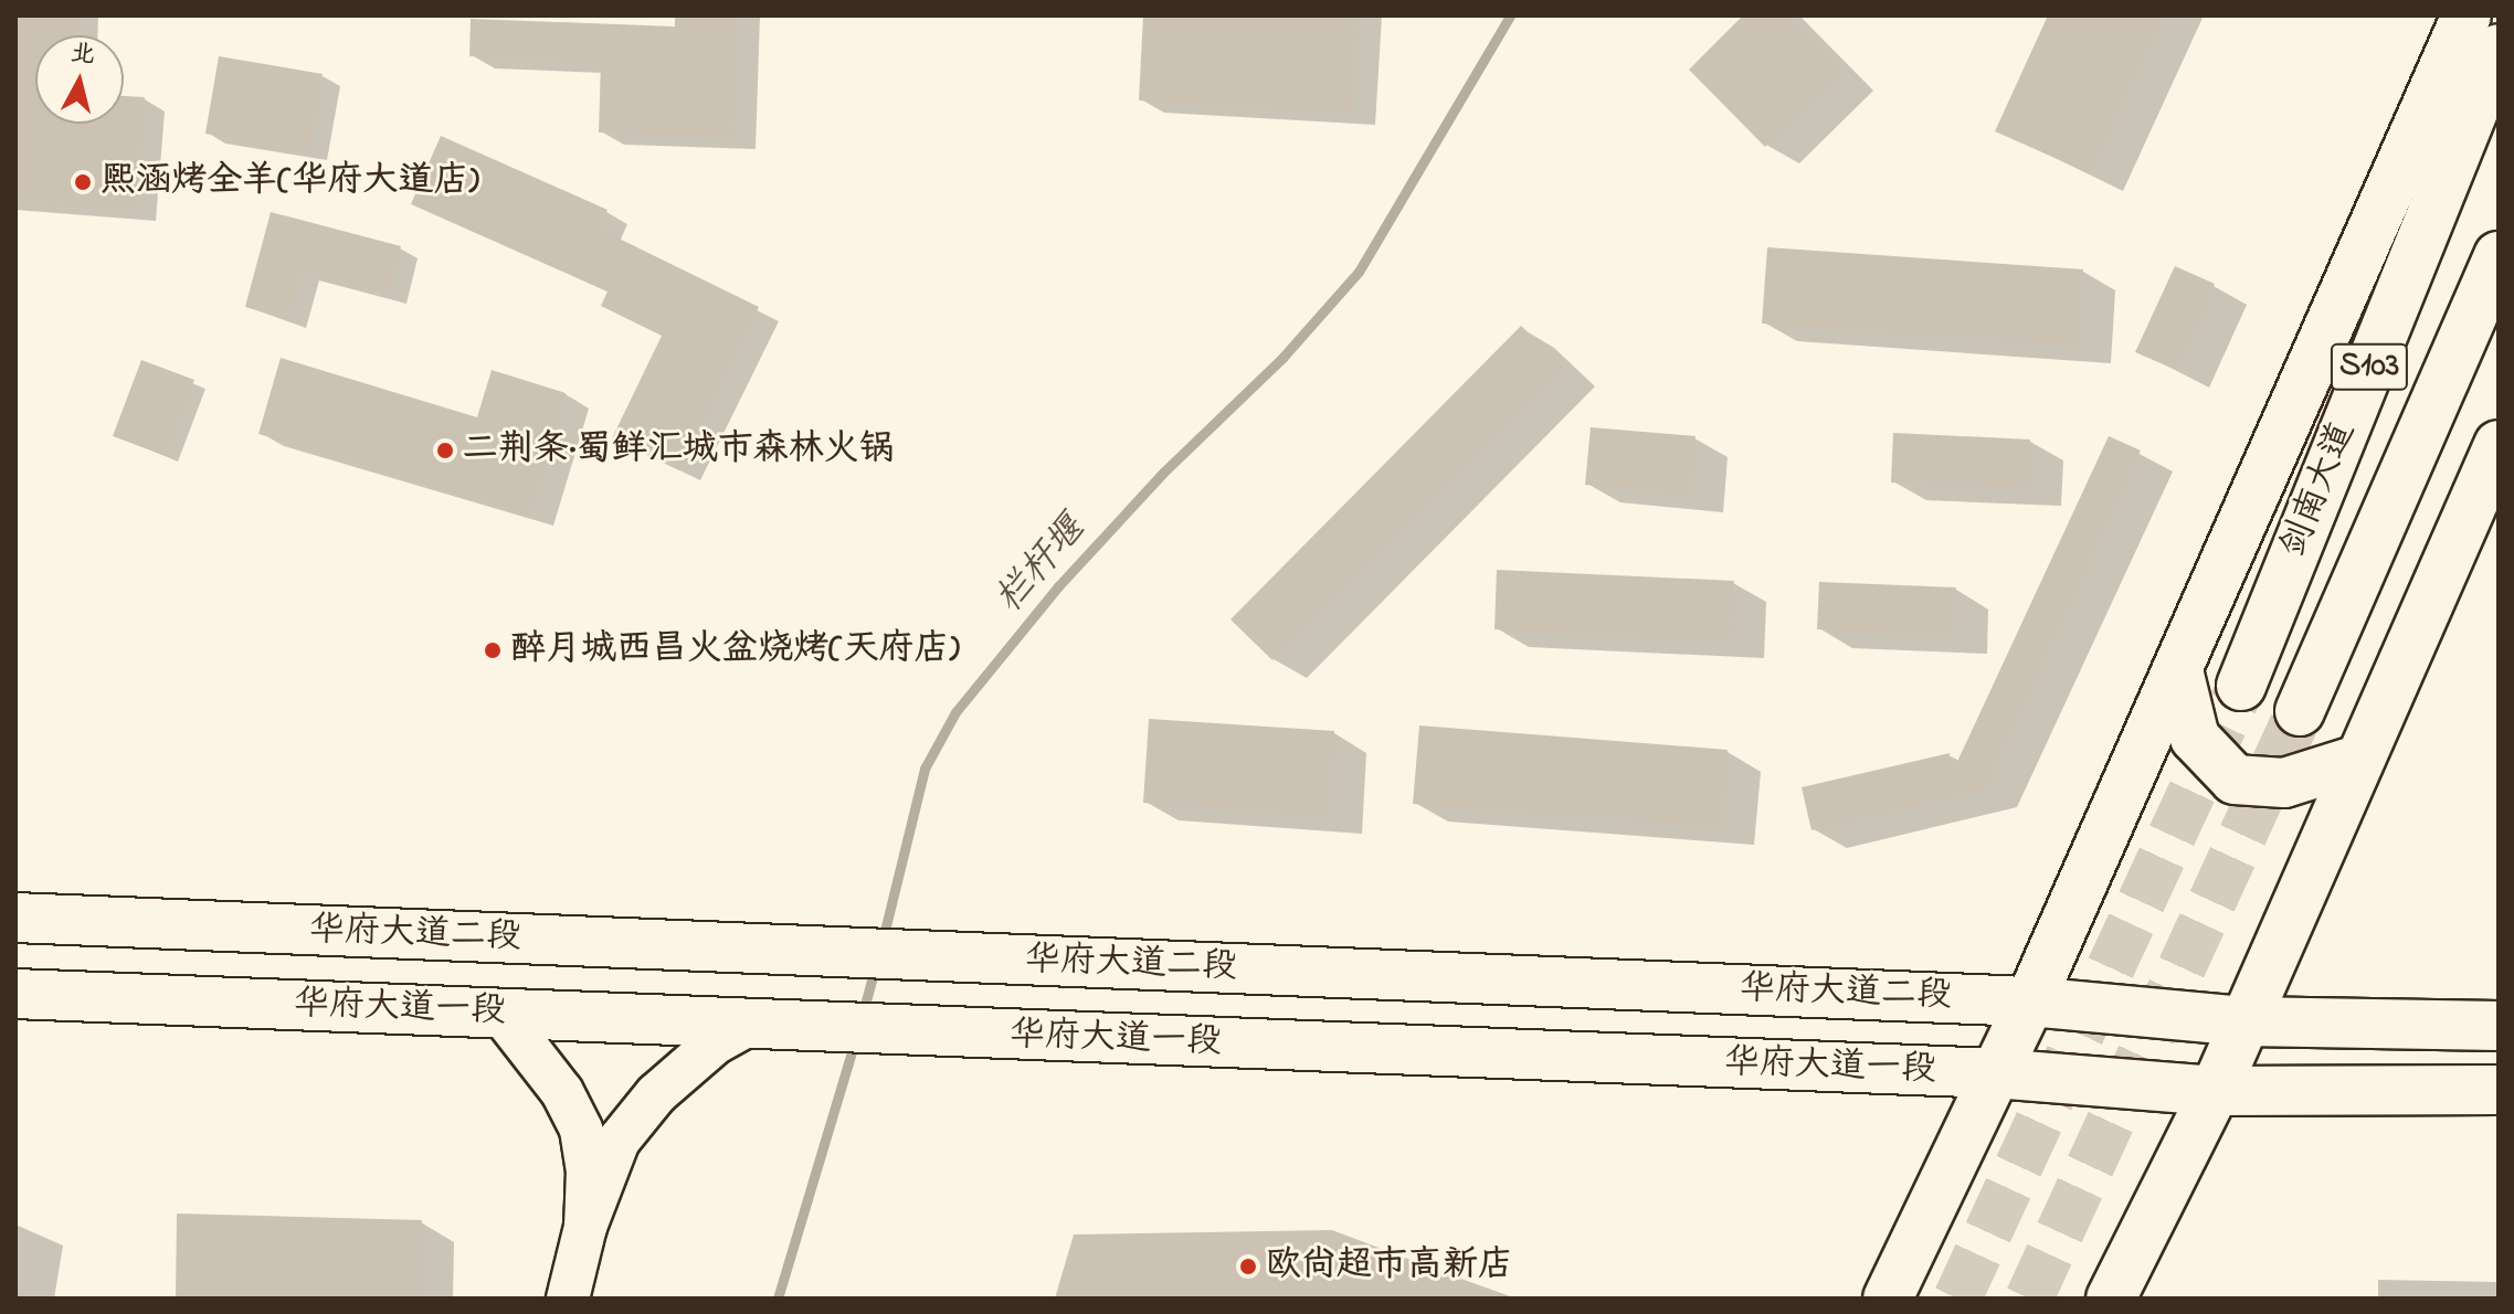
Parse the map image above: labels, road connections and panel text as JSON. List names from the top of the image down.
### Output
{
  "streets": {
    "main road": [
      "S103",
      "剑南大道",
      "华府大道二段",
      "华府大道一段"
    ]
  },
  "water": ["栏杆堰"],
  "places": [
    "熙涵烤全羊(华府大道店)",
    "二荆条·蜀鲜汇城市森林火锅",
    "醉月城西昌火盆烧烤(天府店)",
    "欧尚超市高新店"
  ],
  "north": "top"
}
